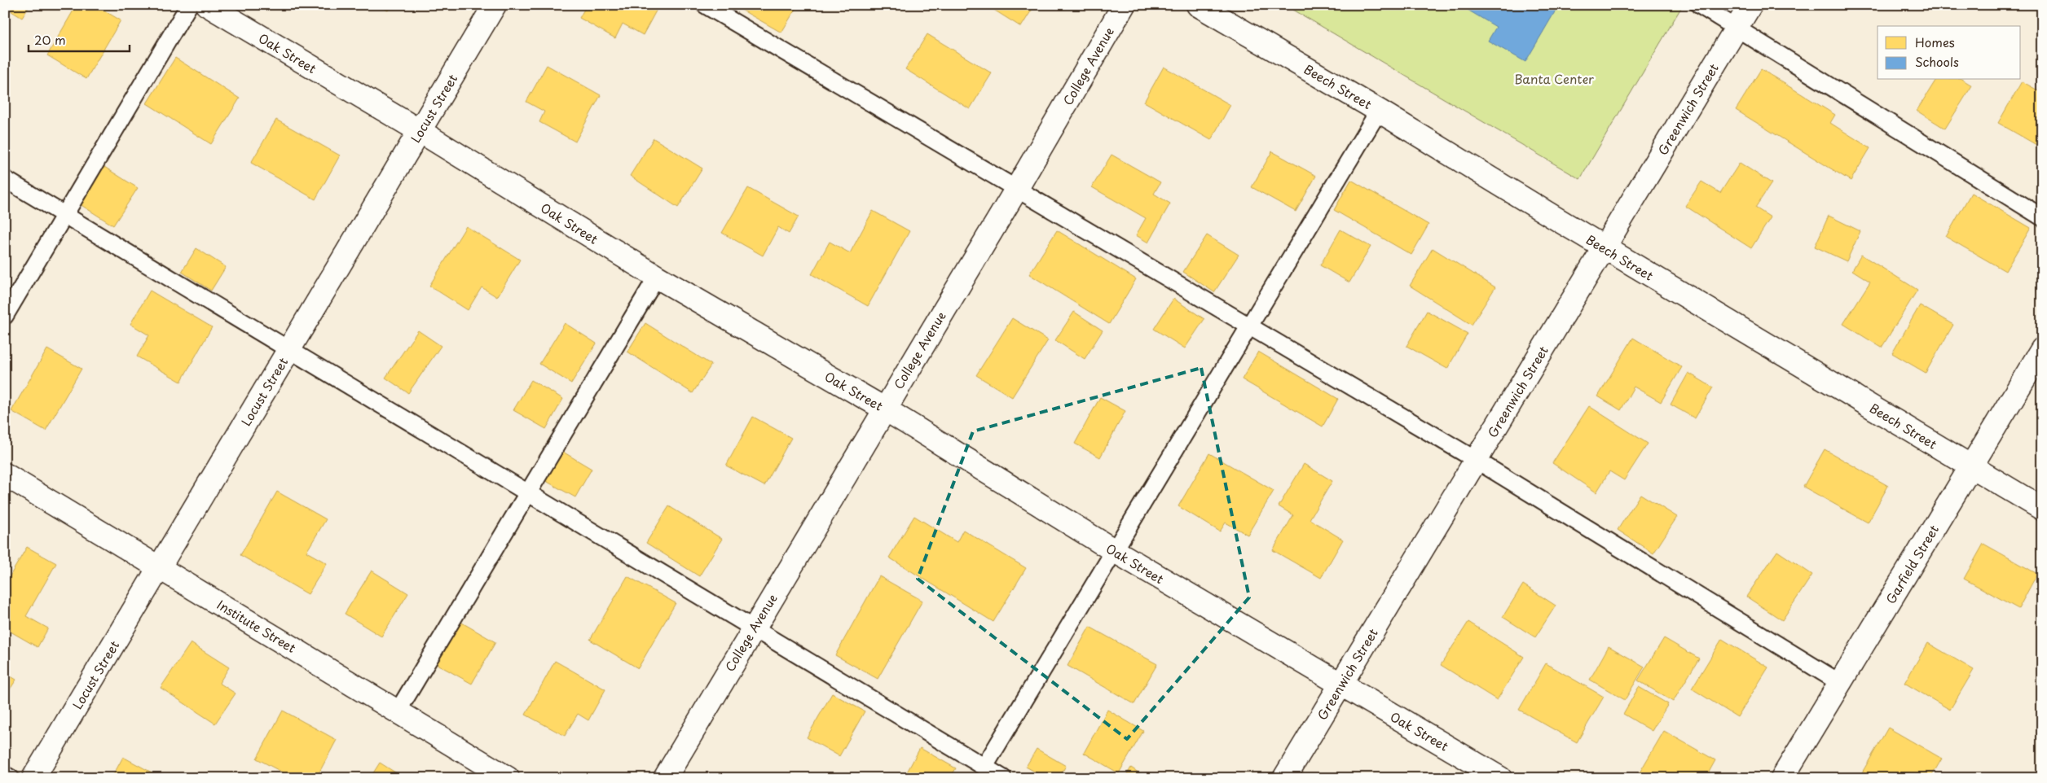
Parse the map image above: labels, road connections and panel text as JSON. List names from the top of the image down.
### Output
{
  "streets": {
    "street": [
      "Oak Street",
      "College Avenue",
      "Beech Street",
      "Locust Street",
      "Greenwich Street",
      "Garfield Street",
      "Institute Street"
    ]
  },
  "crossings": [
    ["Oak Street", "College Avenue"],
    ["Oak Street", "Locust Street"],
    ["Oak Street", "Greenwich Street"],
    ["Beech Street", "Greenwich Street"],
    ["Beech Street", "Garfield Street"],
    ["Locust Street", "Institute Street"]
  ],
  "parks": ["Banta Center"],
  "legend": ["Homes", "Schools"],
  "scale_bar": "20 m"
}
